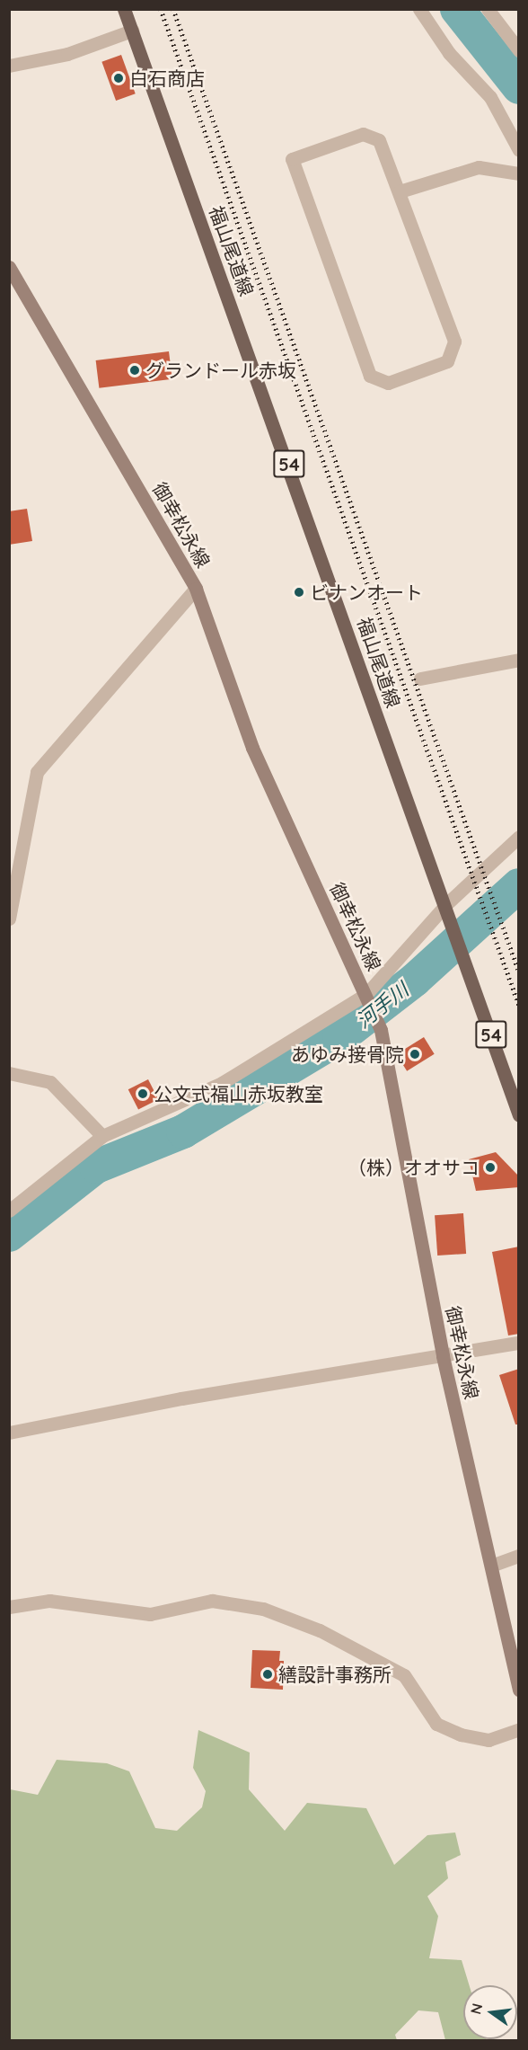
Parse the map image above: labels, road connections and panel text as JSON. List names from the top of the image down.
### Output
{
  "streets": {
    "main road": ["福山尾道線", "54", "御幸松永線"]
  },
  "water": ["河手川"],
  "places": [
    "白石商店",
    "グランドール赤坂",
    "ビナンオート",
    "あゆみ接骨院",
    "公文式福山赤坂教室",
    "（株）オオサコ",
    "繕設計事務所"
  ],
  "north": "left"
}
